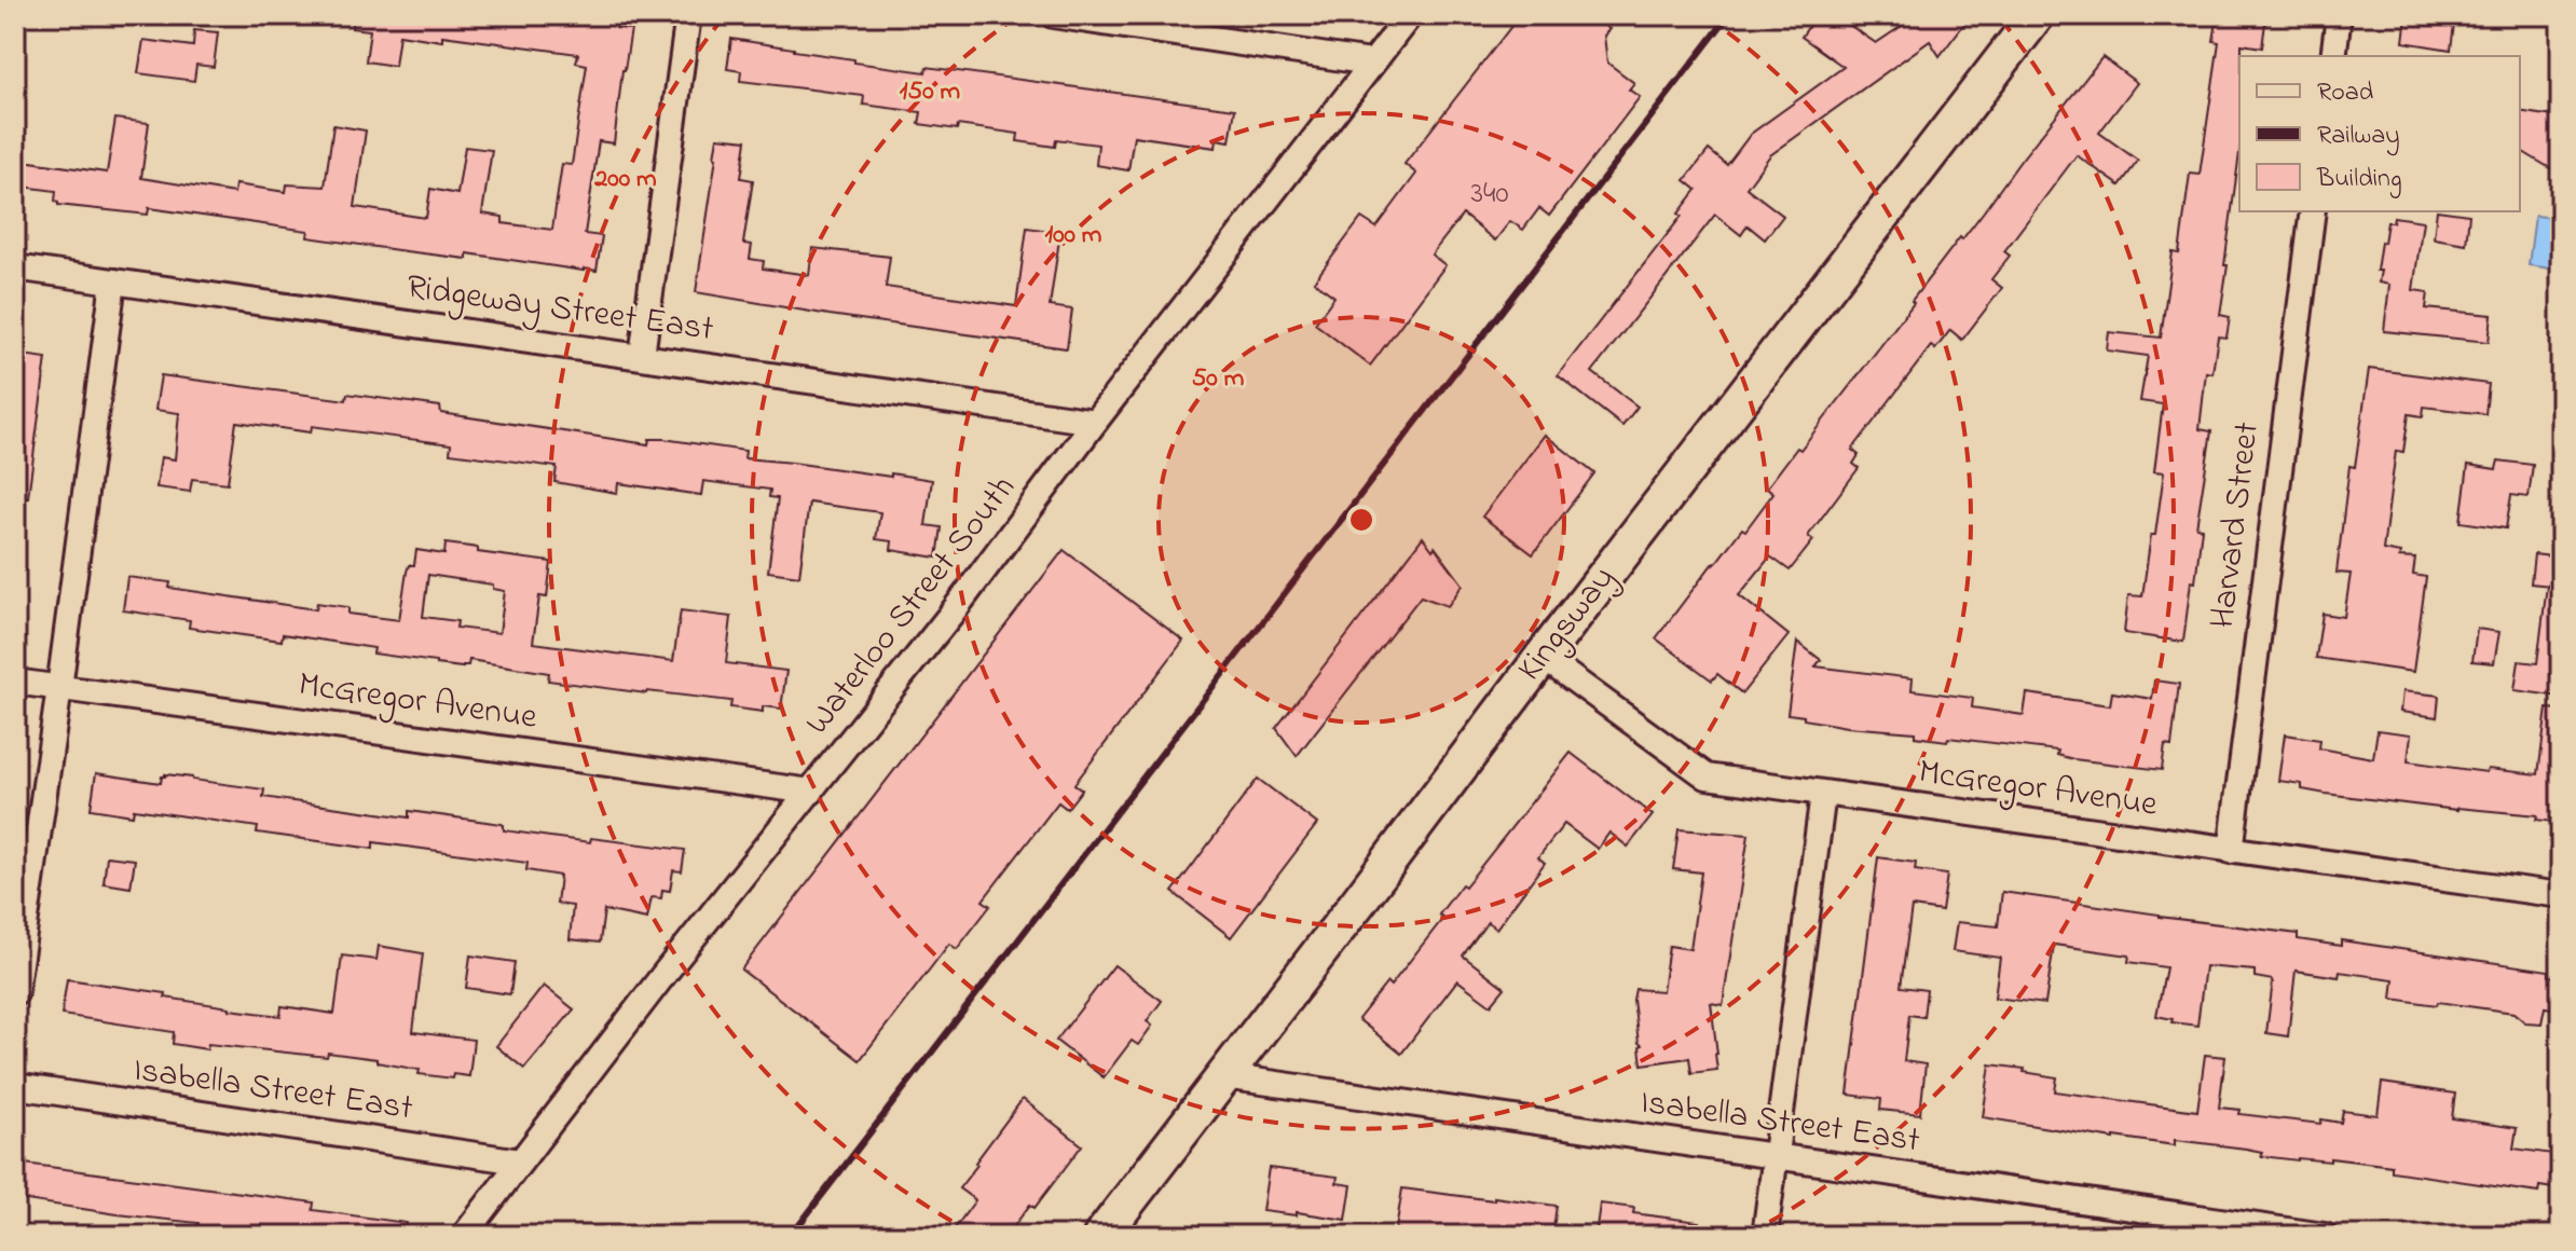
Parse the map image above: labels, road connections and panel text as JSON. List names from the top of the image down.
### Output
{
  "streets": {
    "main road": ["Kingsway"],
    "street": [
      "Ridgeway Street East",
      "Harvard Street",
      "Waterloo Street South",
      "McGregor Avenue",
      "Isabella Street East"
    ]
  },
  "crossings": [
    ["Ridgeway Street East", "Waterloo Street South"],
    ["Harvard Street", "McGregor Avenue"],
    ["Waterloo Street South", "McGregor Avenue"],
    ["Waterloo Street South", "Isabella Street East"],
    ["Kingsway", "McGregor Avenue"],
    ["Kingsway", "Isabella Street East"]
  ],
  "house_numbers": ["340"],
  "legend": ["Road", "Railway", "Building"],
  "rings": [
    "150 m",
    "200 m",
    "100 m",
    "50 m"
  ]
}
